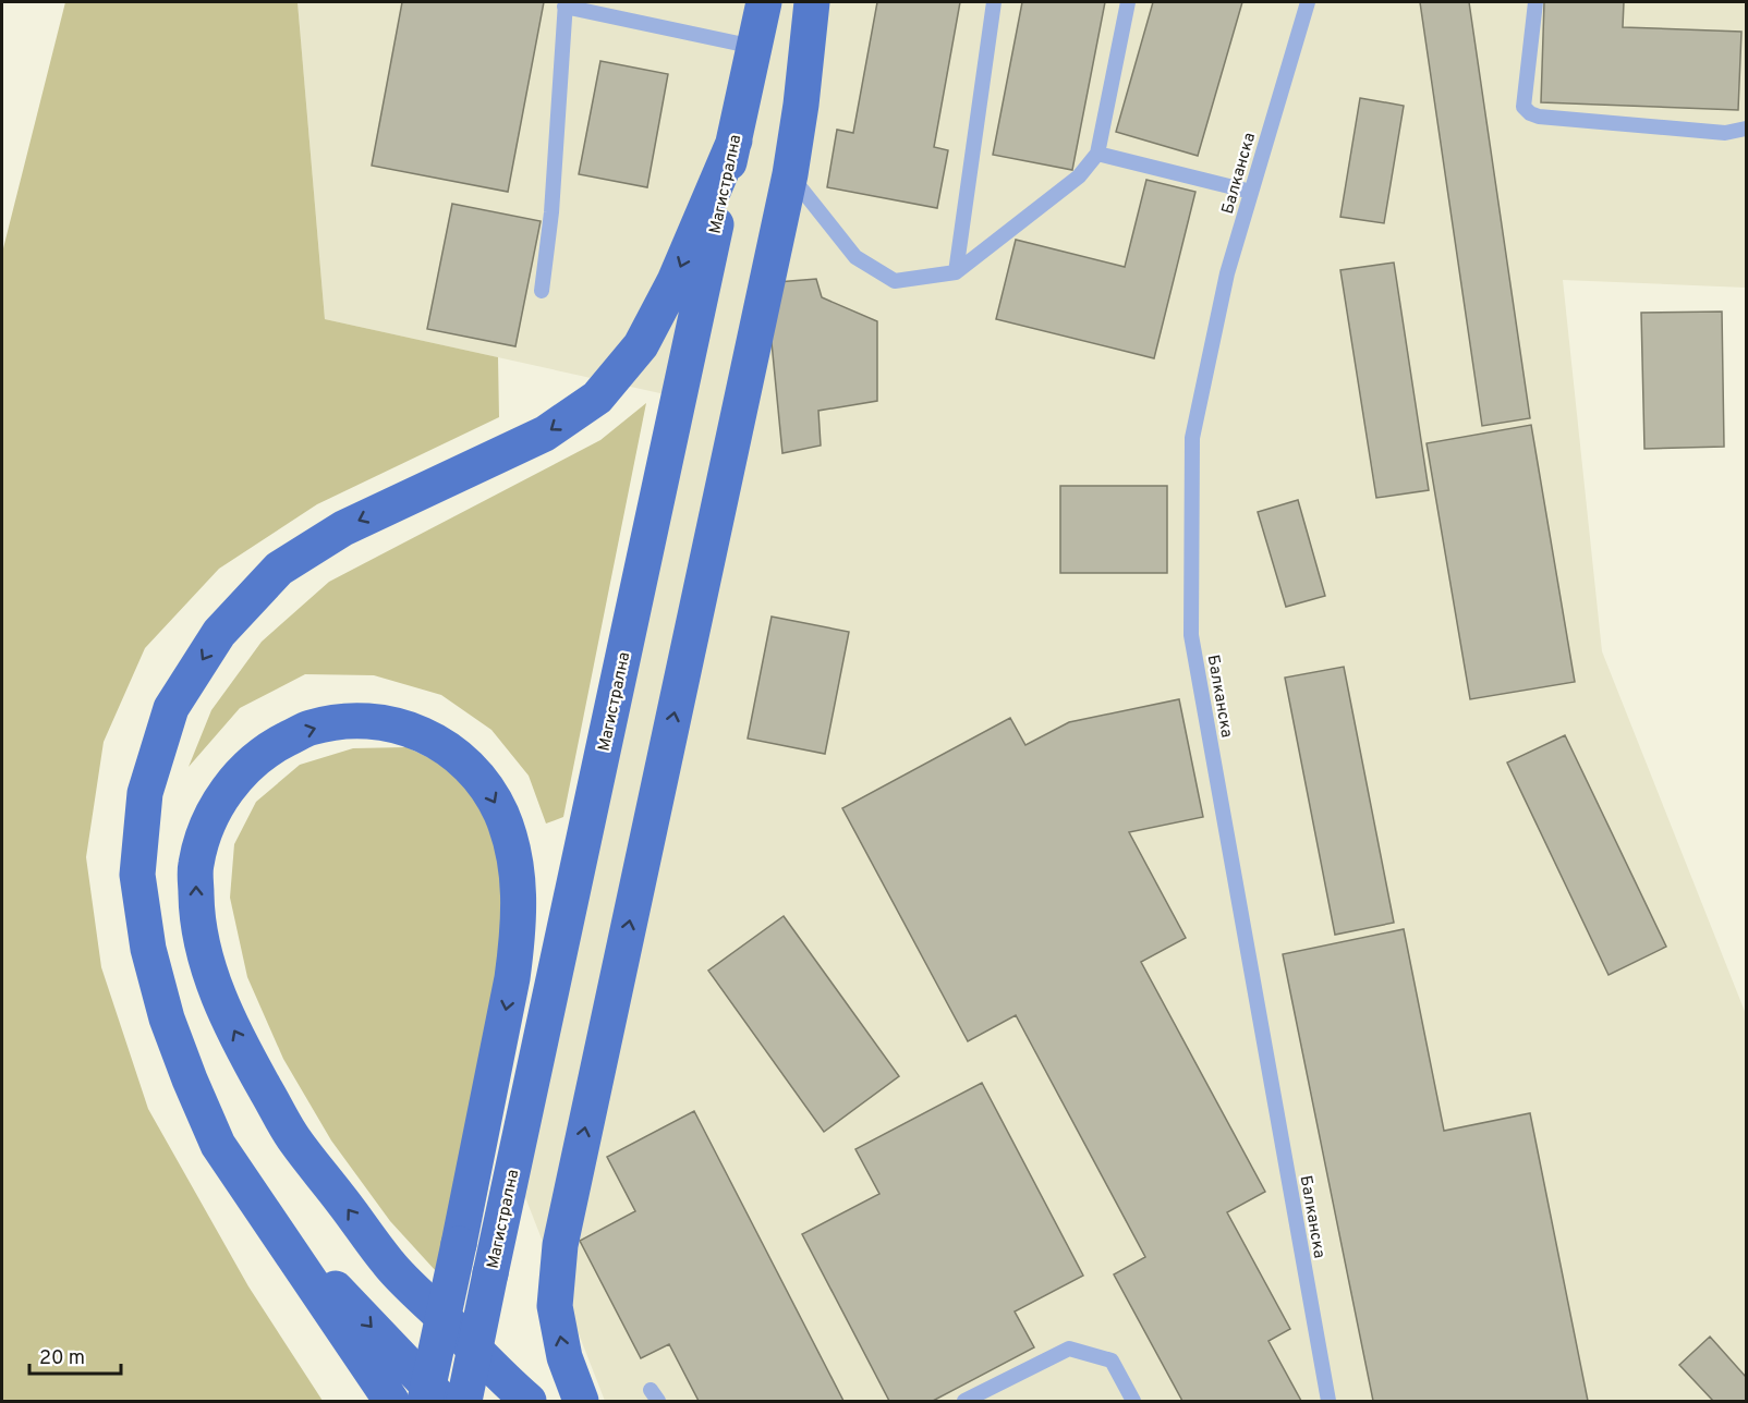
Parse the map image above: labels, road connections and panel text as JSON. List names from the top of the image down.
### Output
{
  "streets": {
    "main road": ["Магистрална"],
    "lane": ["Балканска"]
  },
  "scale_bar": "20 m"
}
